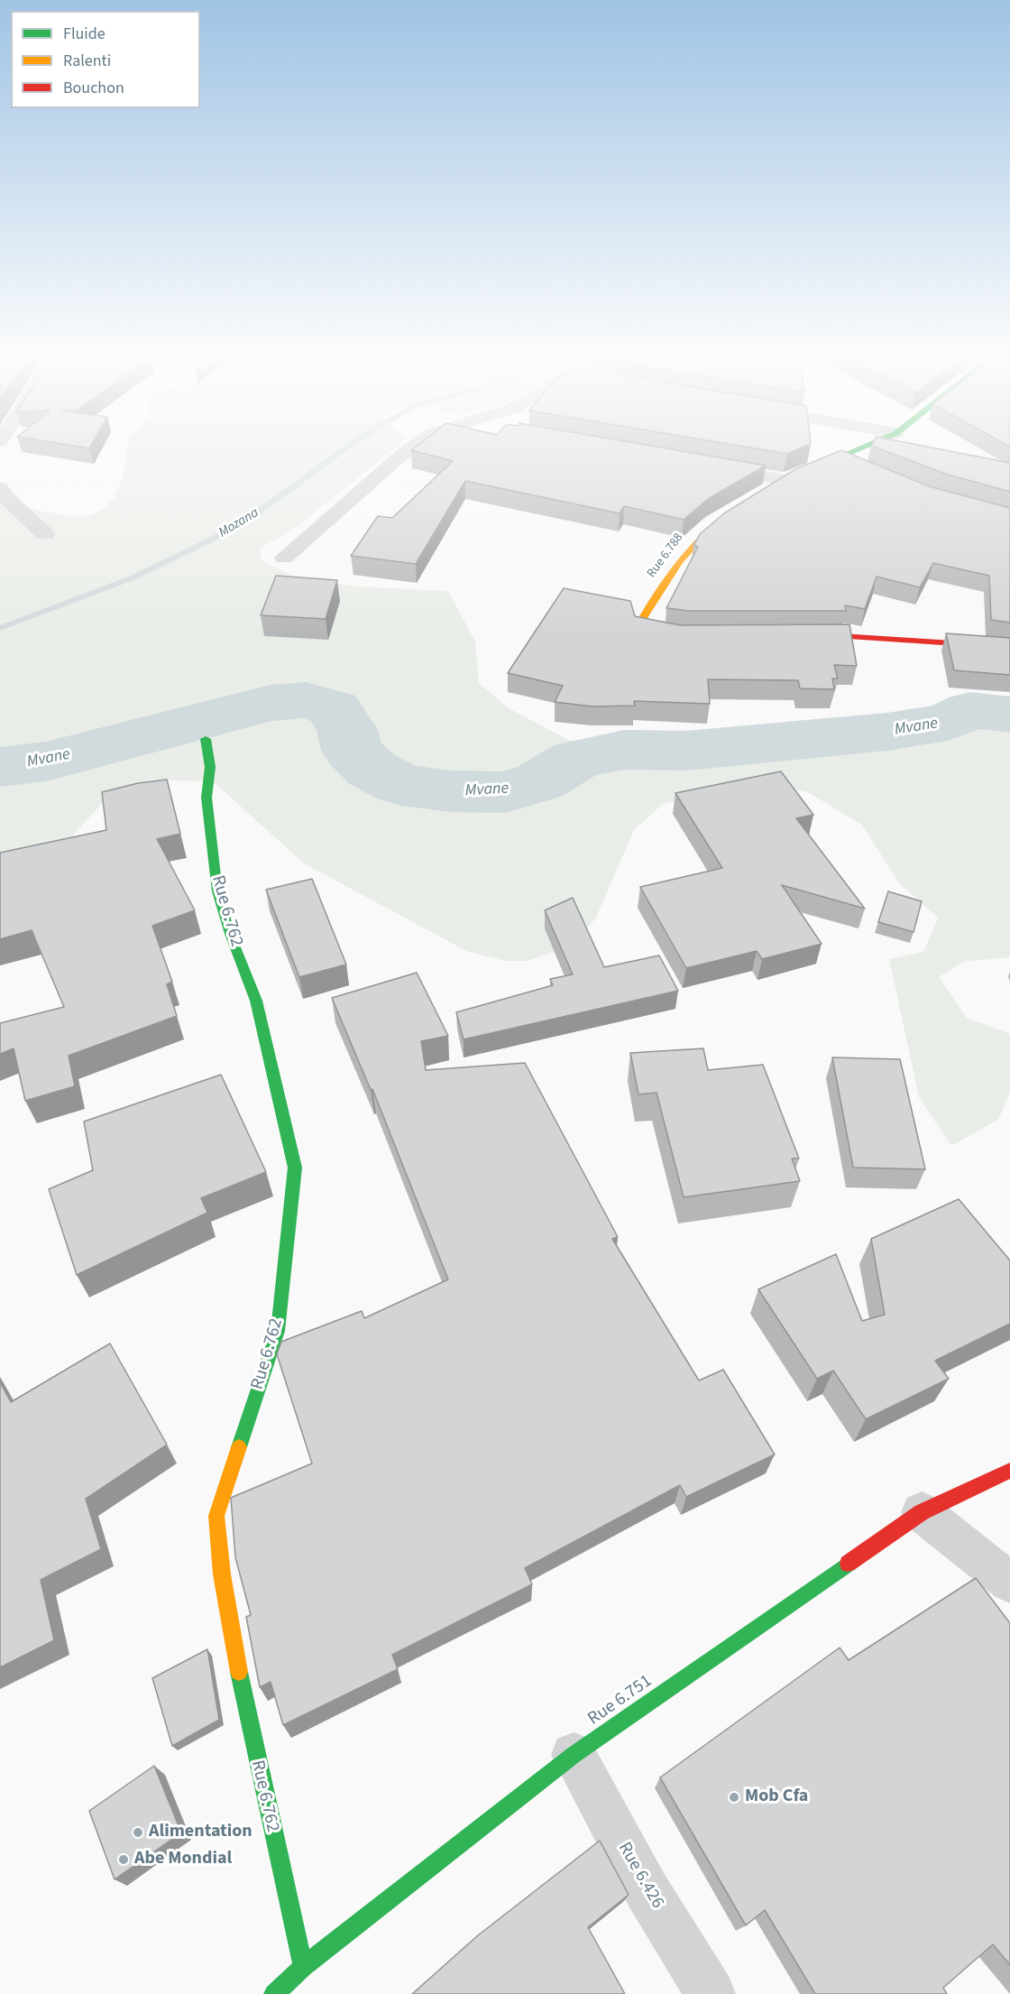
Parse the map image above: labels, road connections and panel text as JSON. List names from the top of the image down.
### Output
{
  "streets": {
    "street": [
      "Rue 6.788",
      "Rue 6.762",
      "Rue 6.751",
      "Rue 6.426"
    ]
  },
  "crossings": [
    ["Rue 6.762", "Rue 6.751"],
    ["Rue 6.751", "Rue 6.426"]
  ],
  "water": ["Mozana", "Mvane"],
  "places": ["Mob Cfa", "Alimentation", "Abe Mondial"],
  "legend": ["Fluide", "Ralenti", "Bouchon"]
}
